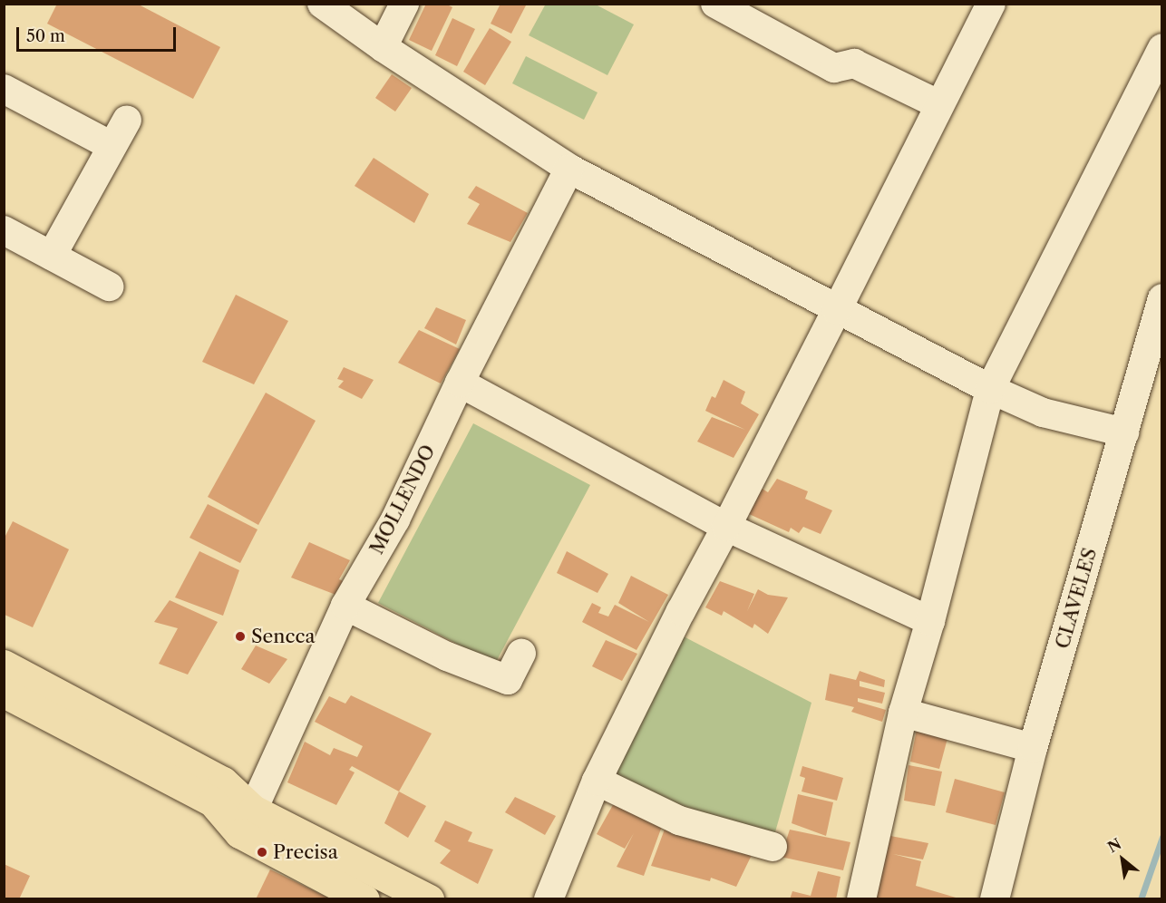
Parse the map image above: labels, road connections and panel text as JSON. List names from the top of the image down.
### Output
{
  "streets": {
    "street": ["MOLLENDO", "CLAVELES"]
  },
  "places": ["Sencca", "Precisa"],
  "scale_bar": "50 m",
  "north": "top left"
}
